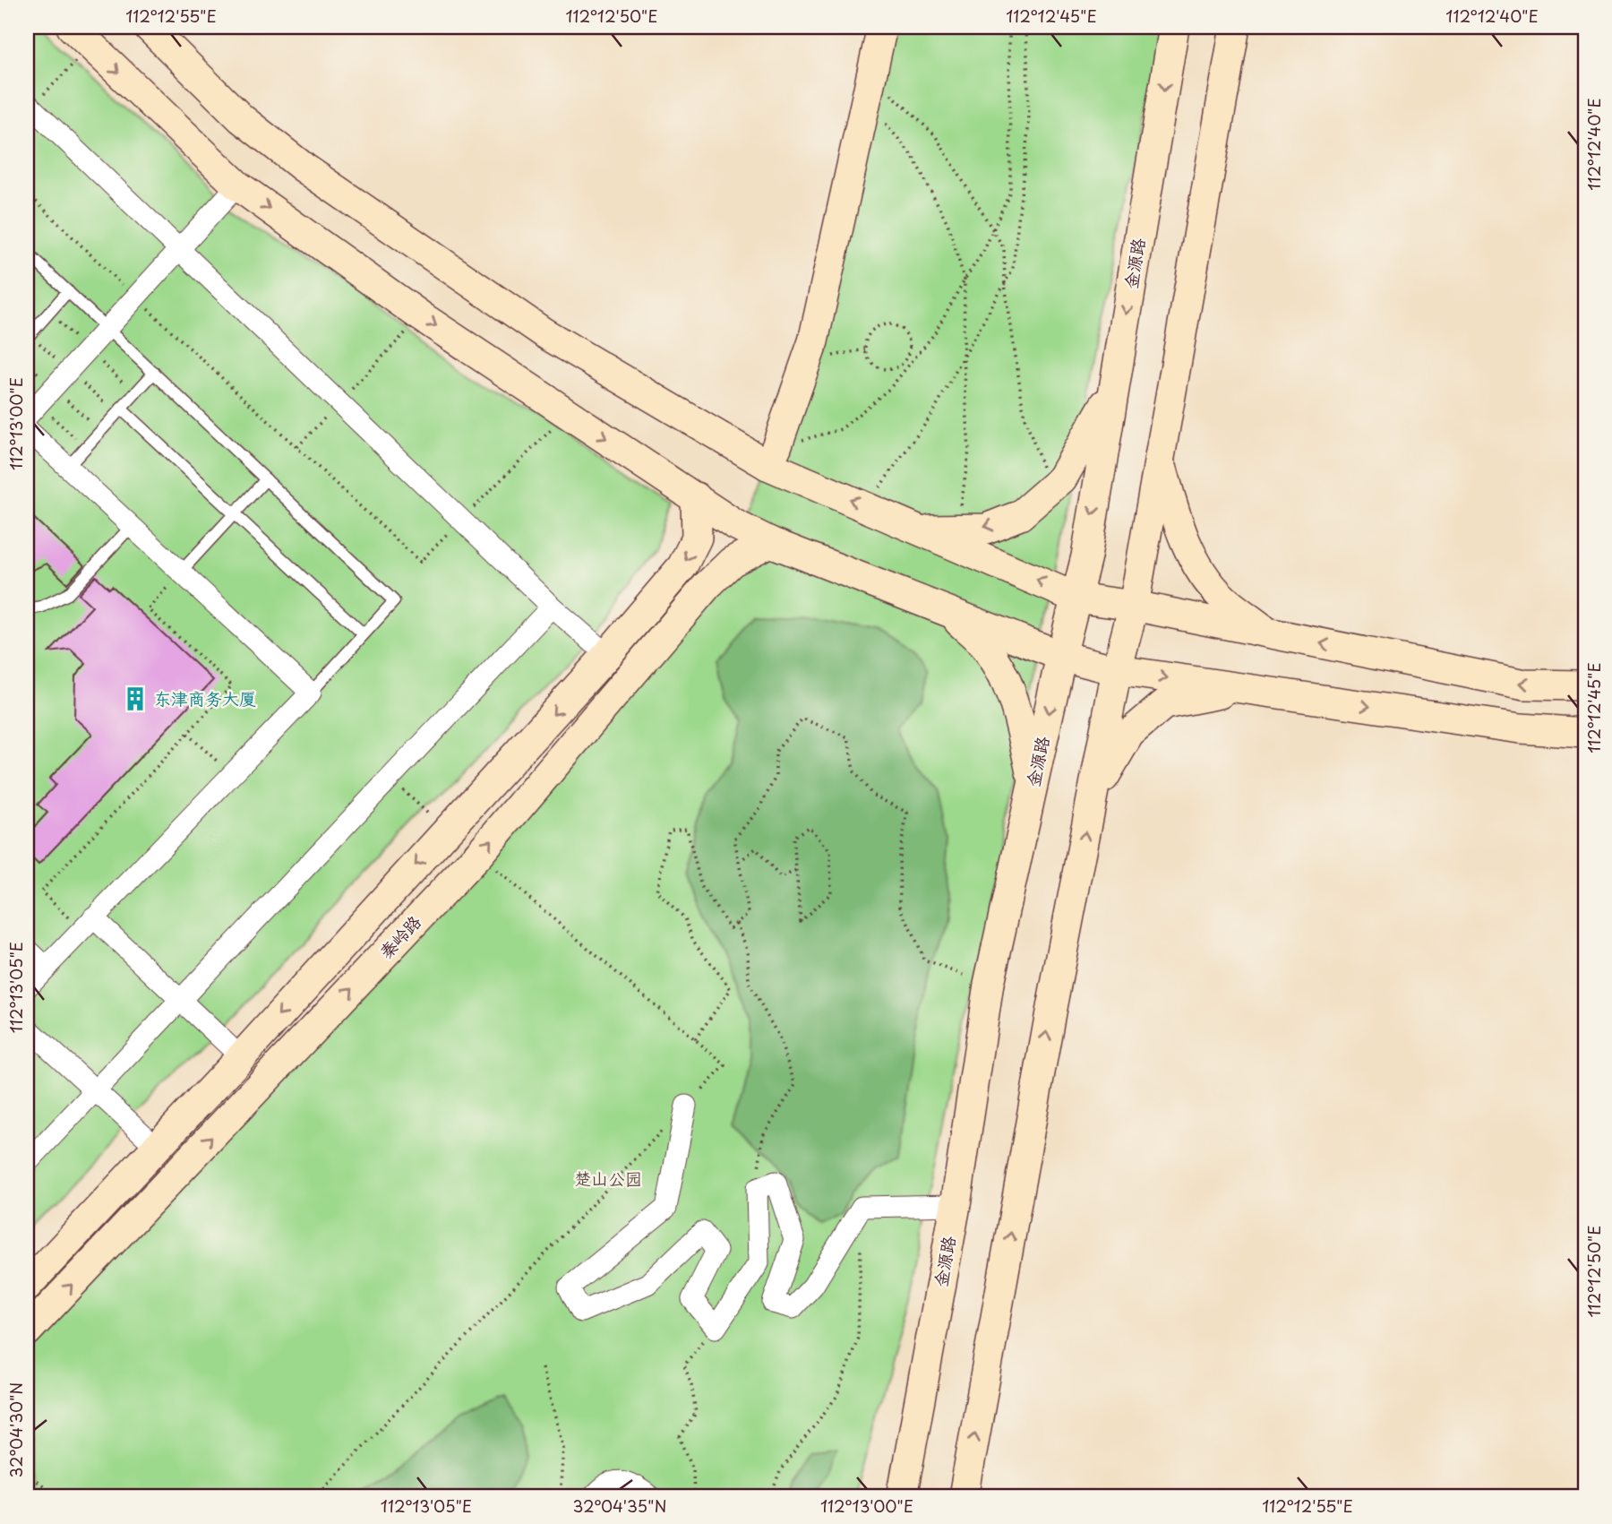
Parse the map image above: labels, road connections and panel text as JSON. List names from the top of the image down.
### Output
{
  "streets": {
    "main road": ["金源路", "秦岭路"]
  },
  "parks": ["楚山公园"],
  "places": {
    "building": ["东津商务大厦"]
  },
  "coordinates": [
    "112°12'55\"E",
    "112°12'50\"E",
    "112°12'45\"E",
    "112°12'40\"E",
    "112°13'00\"E",
    "112°13'05\"E",
    "32°04'30\"N",
    "32°04'35\"N"
  ]
}
